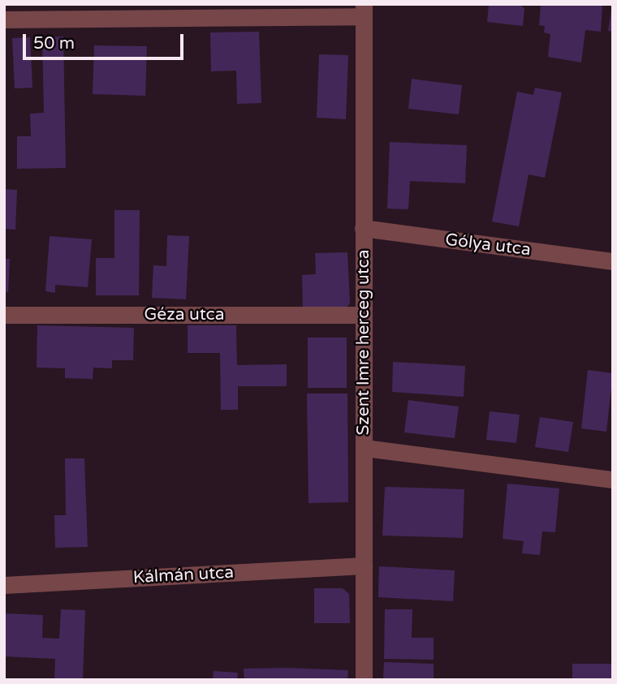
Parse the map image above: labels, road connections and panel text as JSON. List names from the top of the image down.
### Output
{
  "streets": {
    "street": [
      "Gólya utca",
      "Géza utca",
      "Szent Imre herceg utca",
      "Kálmán utca"
    ]
  },
  "crossings": [
    ["Gólya utca", "Szent Imre herceg utca"],
    ["Géza utca", "Szent Imre herceg utca"],
    ["Szent Imre herceg utca", "Kálmán utca"]
  ],
  "scale_bar": "50 m"
}
